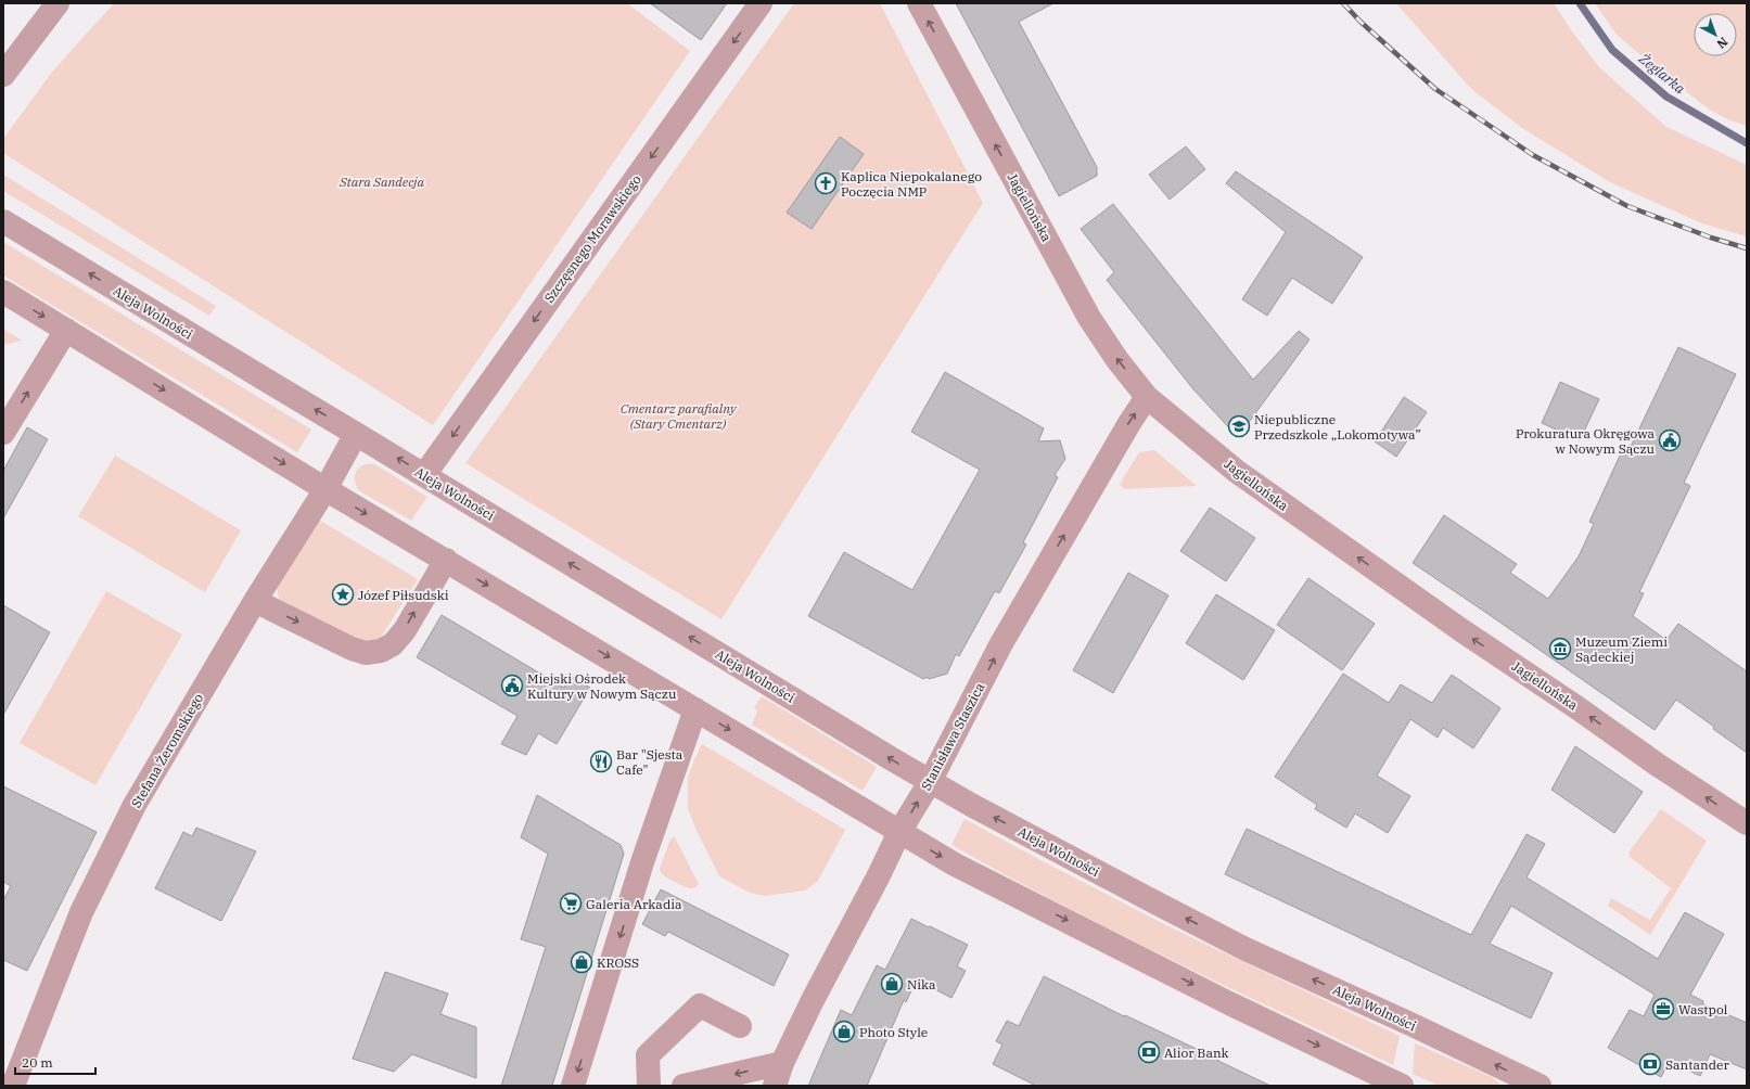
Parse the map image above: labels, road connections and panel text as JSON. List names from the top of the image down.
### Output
{
  "streets": {
    "street": [
      "Jagiellońska",
      "Szczęsnego Morawskiego",
      "Aleja Wolności",
      "Stanisława Staszica",
      "Stefana Żeromskiego"
    ]
  },
  "crossings": [
    ["Jagiellońska", "Stanisława Staszica"],
    ["Szczęsnego Morawskiego", "Aleja Wolności"],
    ["Aleja Wolności", "Stanisława Staszica"],
    ["Aleja Wolności", "Stefana Żeromskiego"]
  ],
  "one_way": ["Jagiellońska", "Szczęsnego Morawskiego", "Stanisława Staszica"],
  "water": ["Żeglarka"],
  "parks": ["Stara Sandecja", "Cmentarz parafialny (Stary Cmentarz)"],
  "places": {
    "church": ["Kaplica Niepokalanego Poczęcia NMP"],
    "school or university": ["Niepubliczne Przedszkole „Lokomotywa”"],
    "public building": ["Prokuratura Okręgowa w Nowym Sączu", "Miejski Ośrodek Kultury w Nowym Sączu"],
    "place": ["Józef Piłsudski"],
    "museum": ["Muzeum Ziemi Sądeckiej"],
    "restaurant": ["Bar \"Sjesta Cafe\""],
    "supermarket": ["Galeria Arkadia"],
    "shop": ["KROSS", "Nika", "Photo Style"],
    "office": ["Wastpol"],
    "bank": ["Alior Bank", "Santander"]
  },
  "scale_bar": "20 m",
  "north": "bottom right"
}
